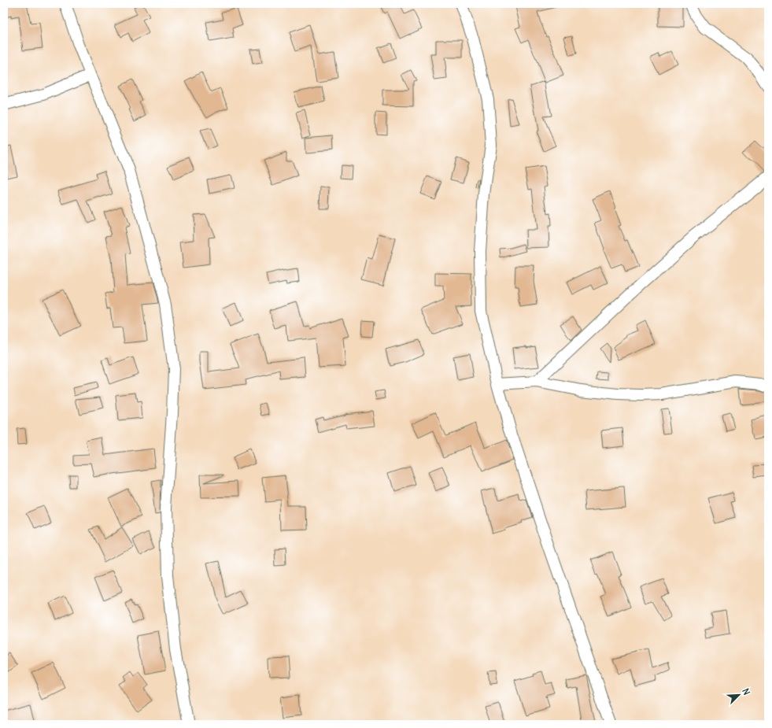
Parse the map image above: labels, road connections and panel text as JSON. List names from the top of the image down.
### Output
{
  "north": "top right"
}
